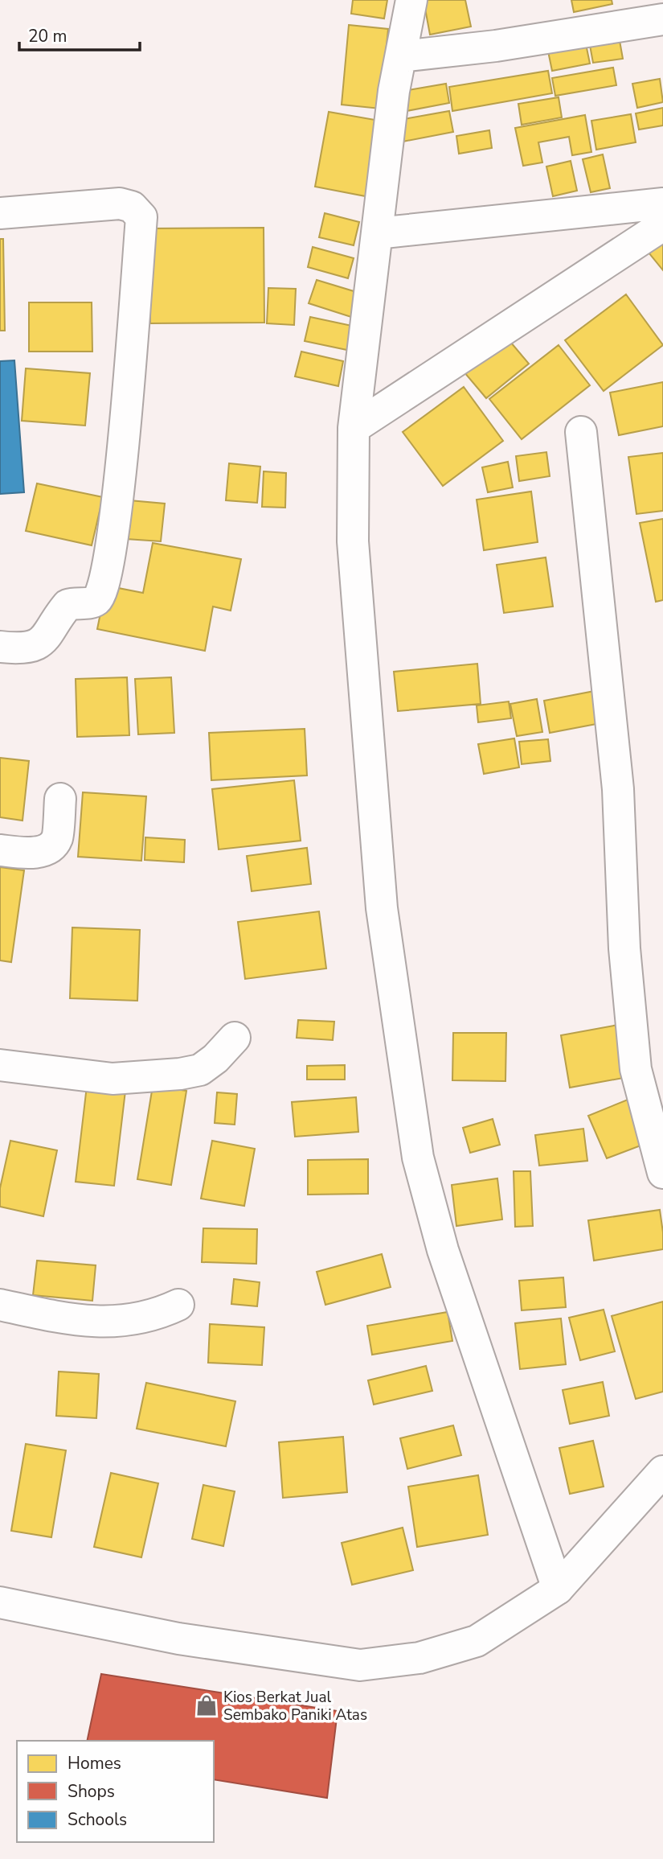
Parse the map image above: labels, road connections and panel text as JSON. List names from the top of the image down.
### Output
{
  "places": {
    "shop": ["Kios Berkat Jual Sembako Paniki Atas"]
  },
  "legend": ["Homes", "Shops", "Schools"],
  "scale_bar": "20 m"
}
